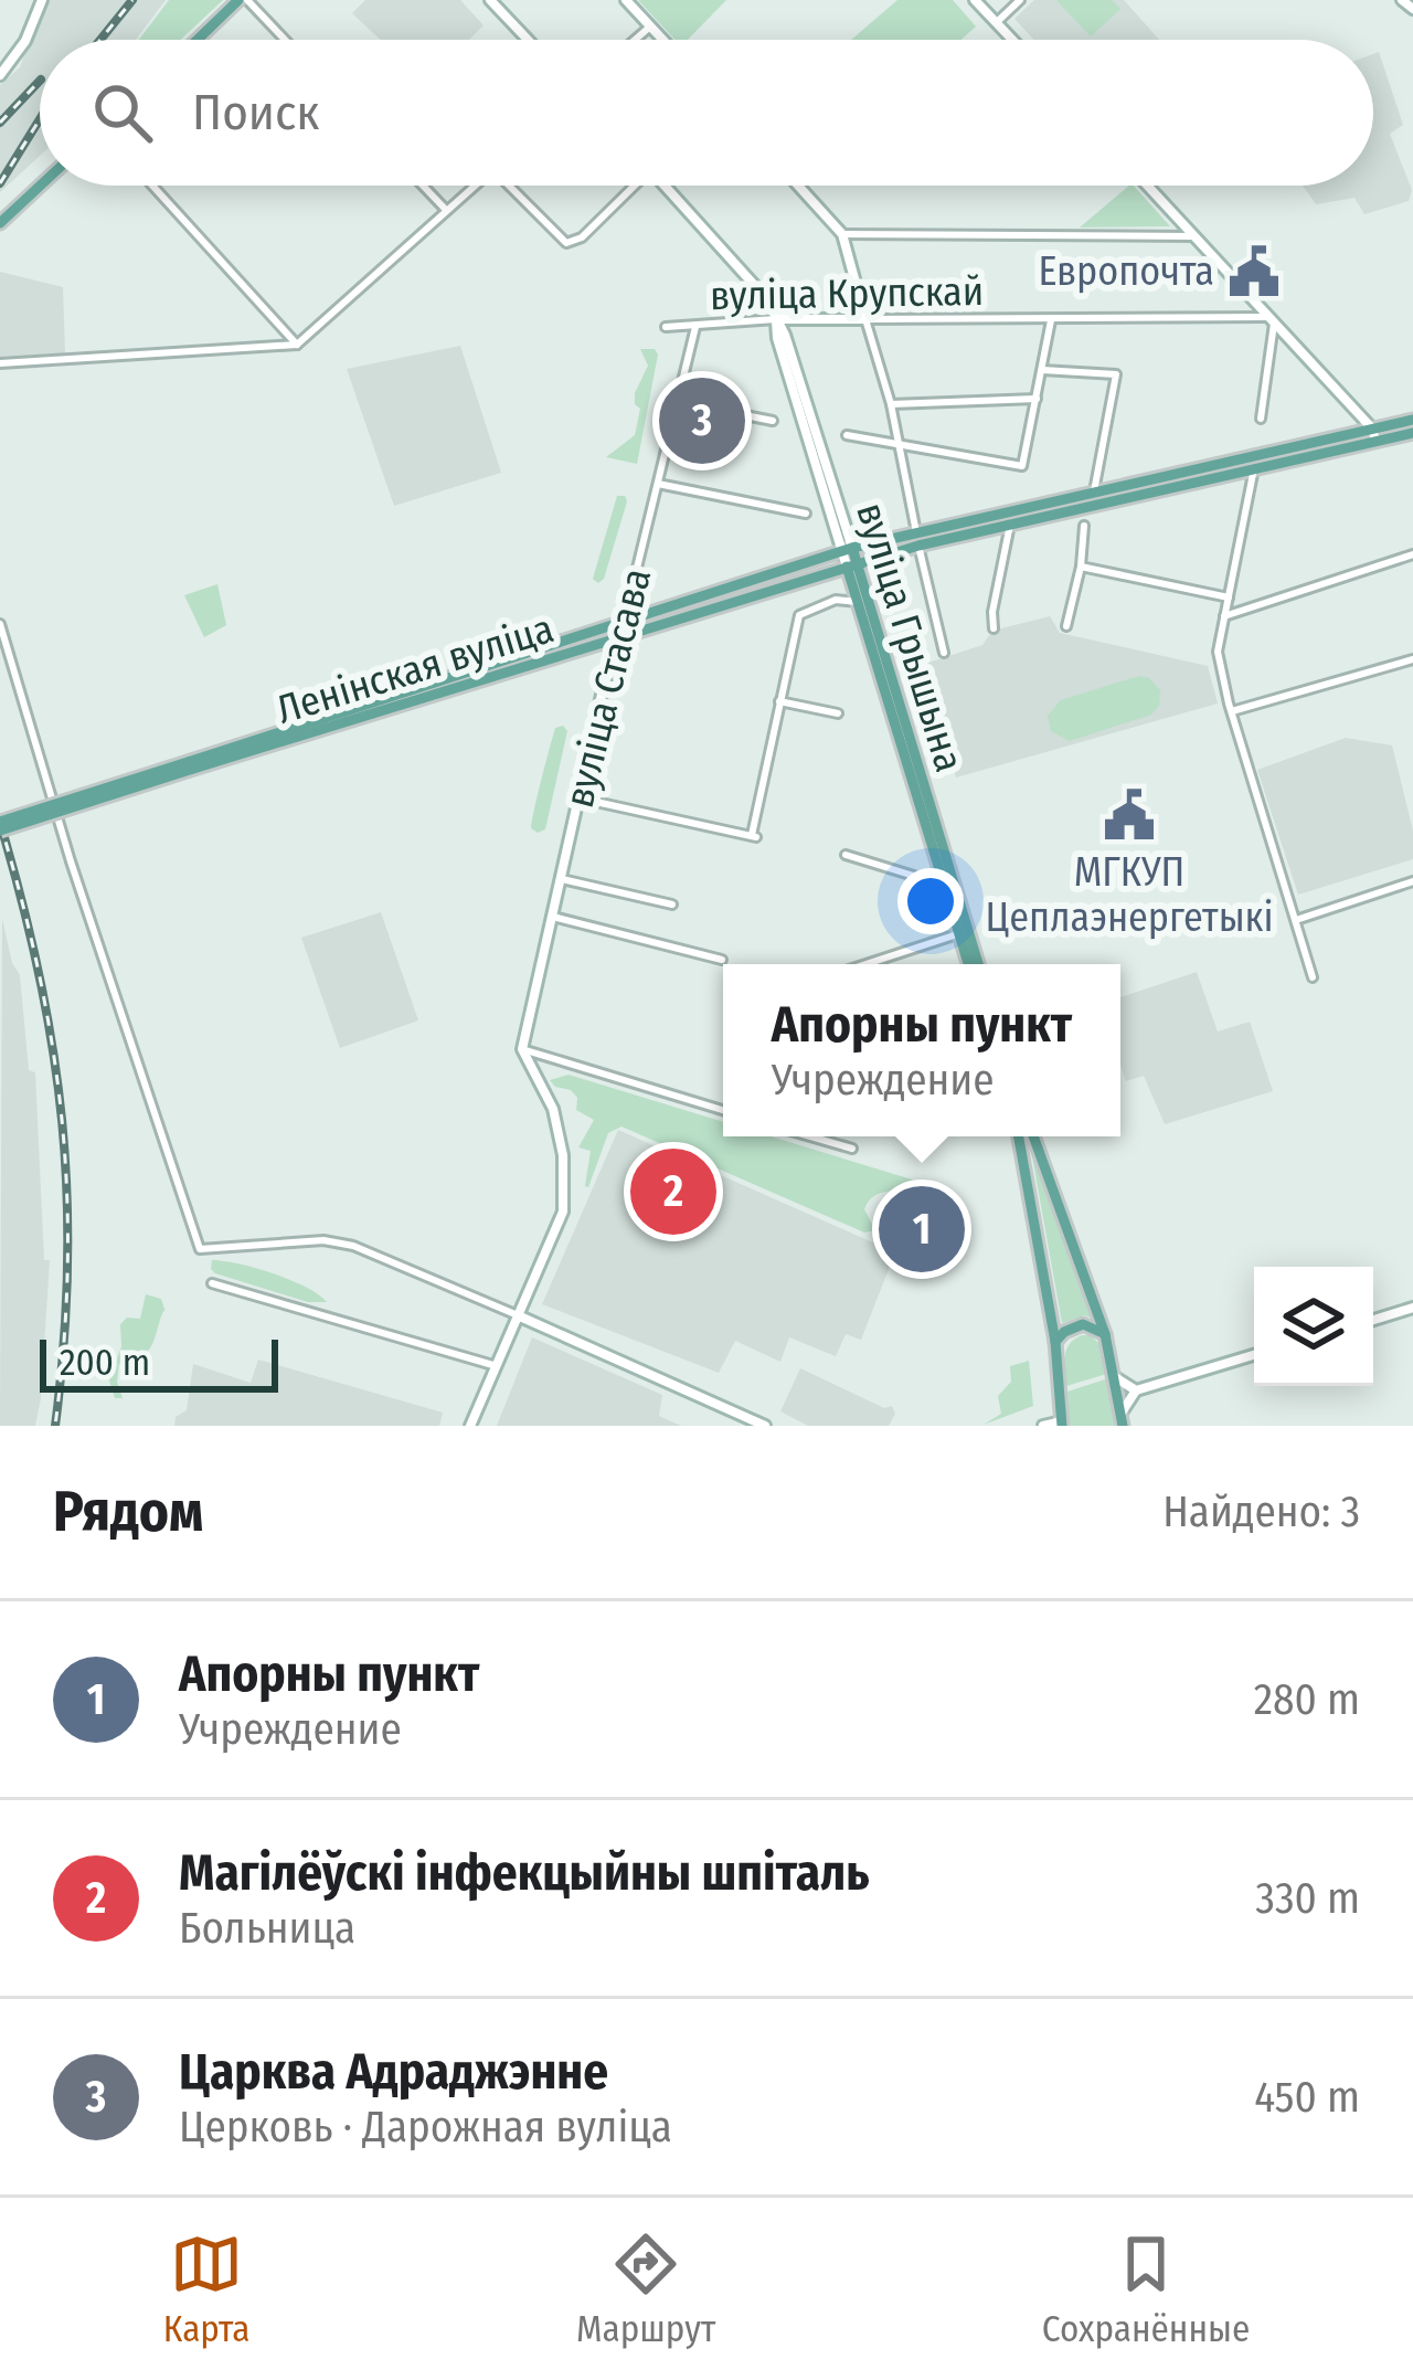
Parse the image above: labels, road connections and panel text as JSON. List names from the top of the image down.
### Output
{
  "streets": {
    "main road": [
      "вуліца Крупскай",
      "вуліца Грышына",
      "Ленінская вуліца",
      "вуліца Стасава"
    ]
  },
  "crossings": [
    ["вуліца Крупскай", "вуліца Грышына"],
    ["вуліца Крупскай", "вуліца Стасава"],
    ["вуліца Грышына", "Ленінская вуліца"],
    ["Ленінская вуліца", "вуліца Стасава"]
  ],
  "places": {
    "public building": ["Европочта", "МГКУП Цеплаэнергетыкі"]
  },
  "scale_bar": "200 m",
  "page": {
    "search": "Поиск",
    "pins": ["3", "2", "1"],
    "popup": ["Апорны пункт", "Учреждение"],
    "scale": "200 m",
    "heading": ["Рядом", "Найдено: 3"],
    "list": [
      {
        "mark": "1",
        "name": "Апорны пункт",
        "note": "Учреждение",
        "value": "280 m"
      },
      {
        "mark": "2",
        "name": "Магілёўскі інфекцыйны шпіталь",
        "note": "Больница",
        "value": "330 m"
      },
      {
        "mark": "3",
        "name": "Царква Адраджэнне",
        "note": "Церковь · Дарожная вуліца",
        "value": "450 m"
      }
    ],
    "nav": ["Карта", "Маршрут", "Сохранённые"]
  }
}
